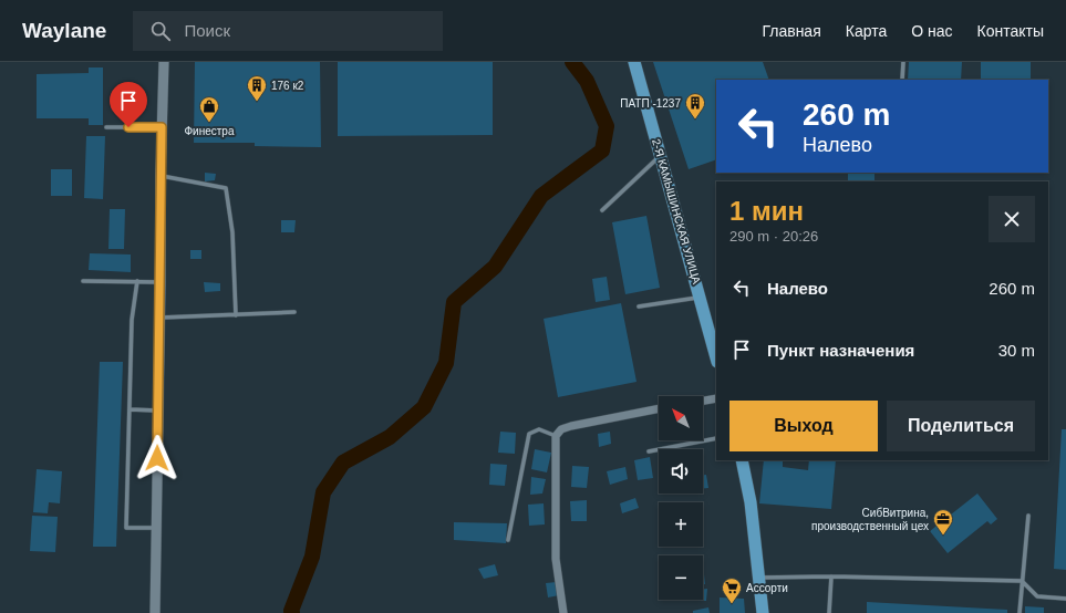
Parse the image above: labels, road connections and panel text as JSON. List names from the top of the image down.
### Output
{
  "streets": {
    "main road": ["2-Я КАМЫШИНСКАЯ УЛИЦА"]
  },
  "places": {
    "building": ["176 к2", "ПАТП -1237"],
    "shop": ["Финестра"],
    "office": ["СибВитрина, производственный цех"],
    "supermarket": ["Ассорти"]
  },
  "north": "top left",
  "page": {
    "header": "Waylane",
    "search": "Поиск",
    "nav": [
      "Главная",
      "Карта",
      "О нас",
      "Контакты"
    ],
    "turn": ["260 m", "Налево"],
    "heading": ["1 мин", "290 m · 20:26"],
    "list": [
      {
        "name": "Налево",
        "value": "260 m"
      },
      {
        "name": "Пункт назначения",
        "value": "30 m"
      }
    ],
    "buttons": ["Выход", "Поделиться"],
    "map_buttons": ["+", "−"]
  }
}
